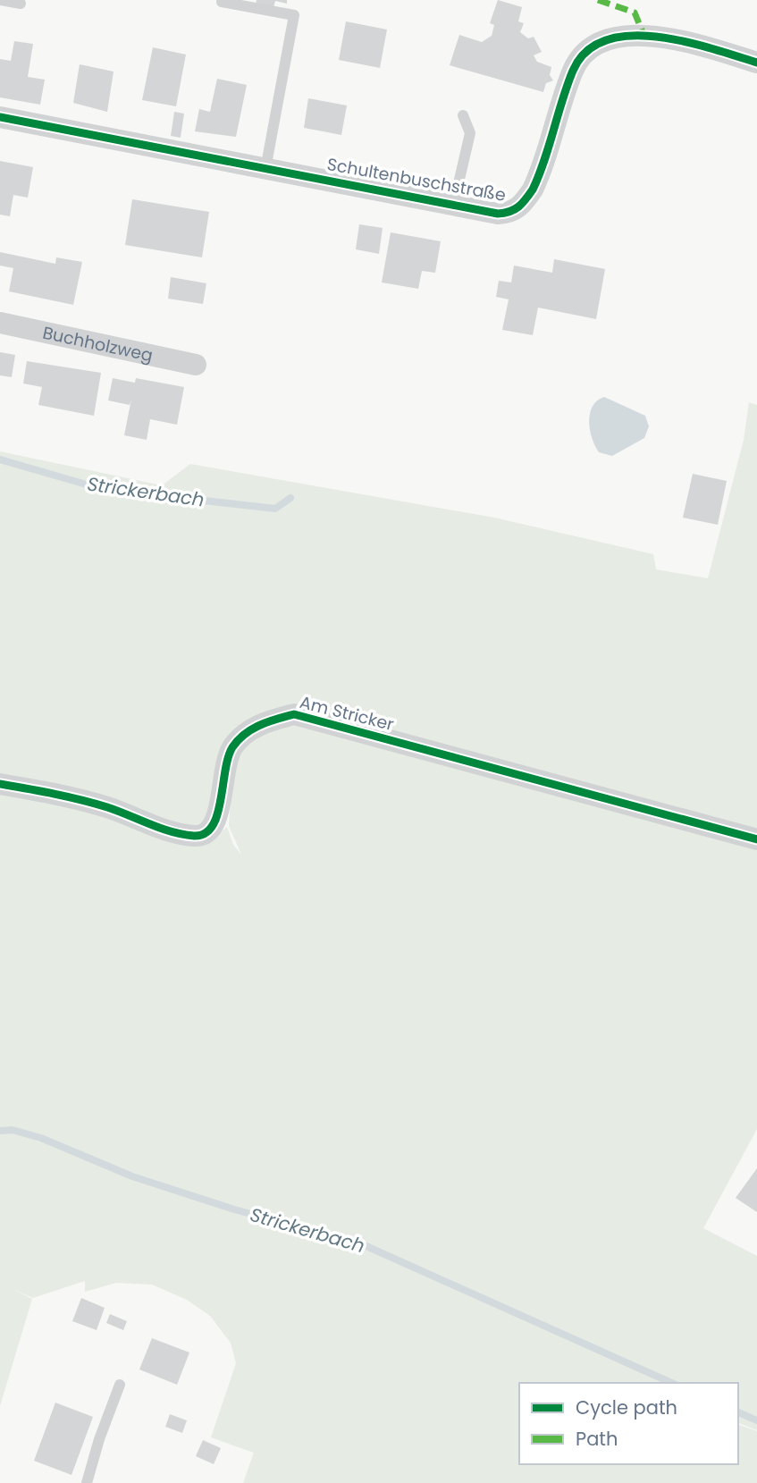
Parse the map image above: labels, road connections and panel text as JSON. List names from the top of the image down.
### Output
{
  "streets": {
    "street": ["Schultenbuschstraße", "Buchholzweg", "Am Stricker"]
  },
  "water": ["Strickerbach"],
  "legend": ["Cycle path", "Path"]
}
